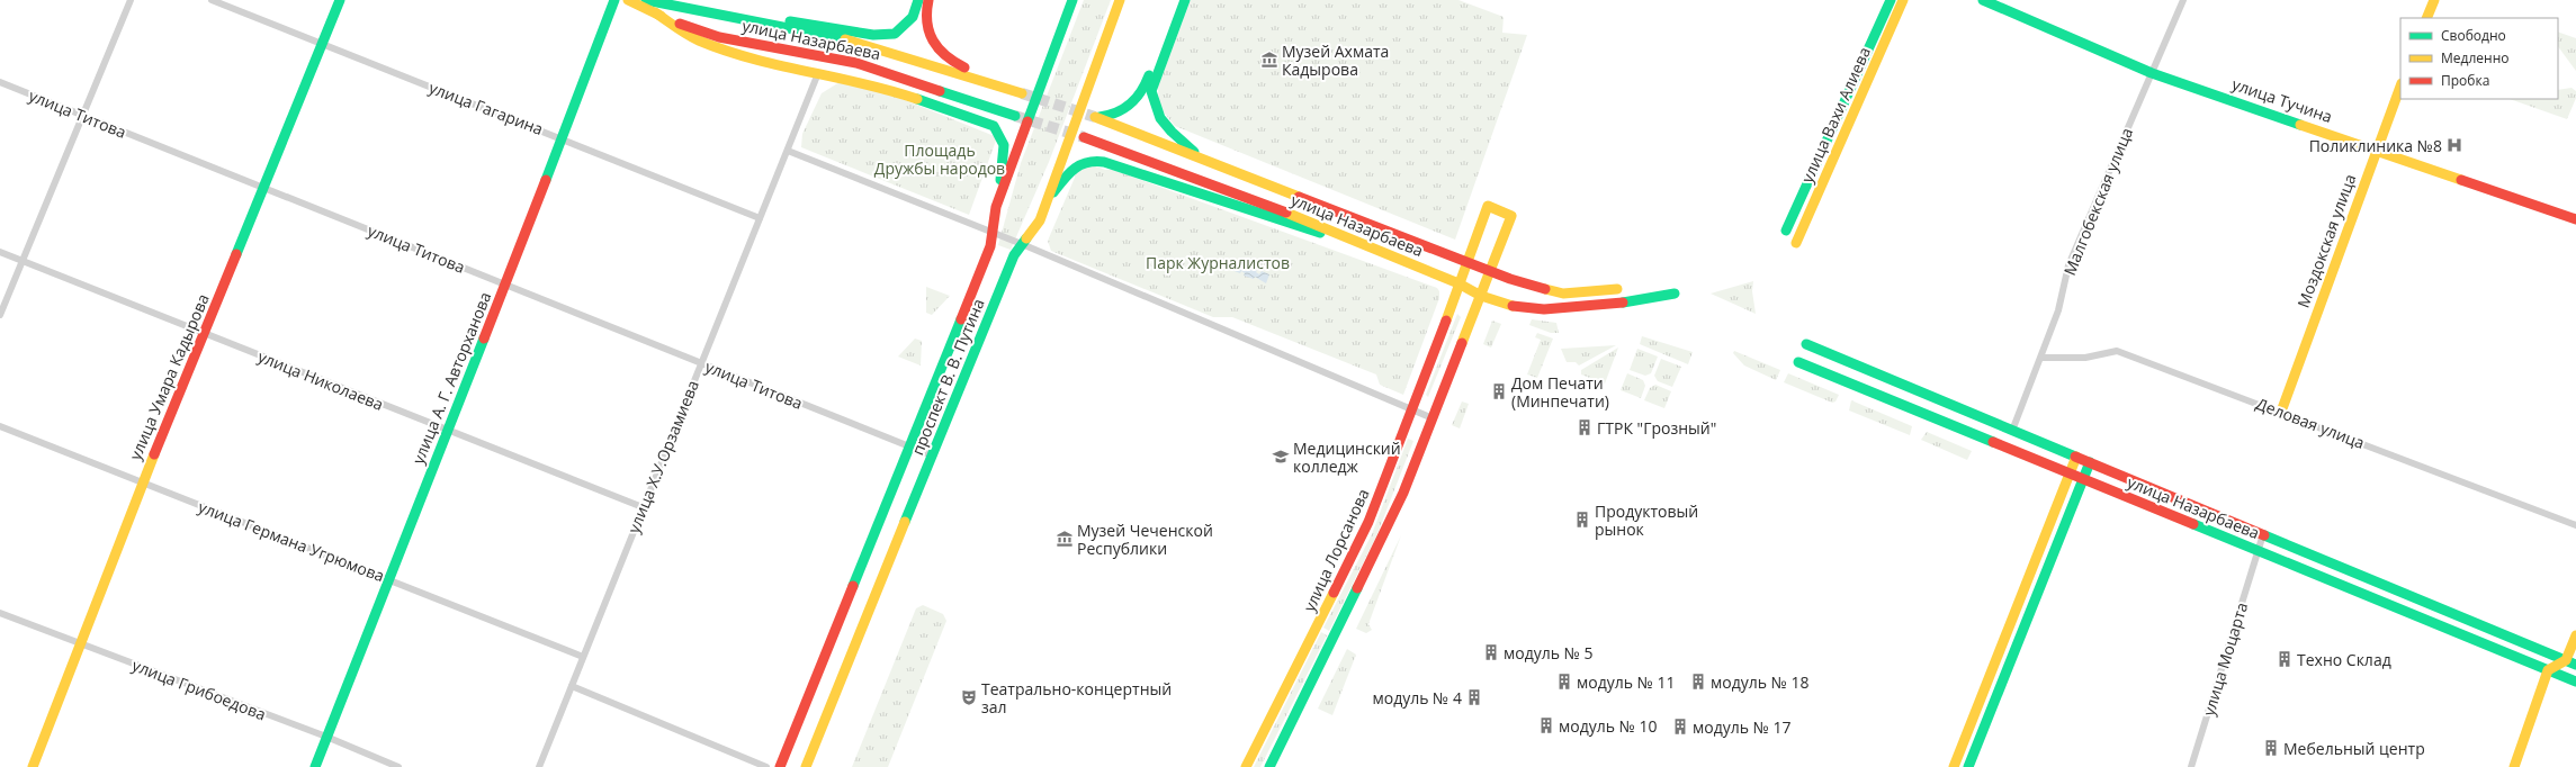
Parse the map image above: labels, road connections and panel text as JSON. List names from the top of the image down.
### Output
{
  "streets": {
    "main road": [
      "улица Назарбаева",
      "улица Тучина",
      "улица Вахи Алиева",
      "Моздокская улица",
      "улица Умара Кадырова",
      "проспект В. В. Путина",
      "улица А. Г. Авторханова",
      "улица Лорсанова"
    ],
    "street": [
      "улица Гагарина",
      "улица Титова",
      "Малгобекская улица",
      "улица Николаева",
      "Деловая улица",
      "улица Х.У.Орзамиева",
      "улица Германа Угрюмова",
      "улица Моцарта",
      "улица Грибоедова"
    ]
  },
  "crossings": [
    ["улица Назарбаева", "Малгобекская улица"],
    ["улица Назарбаева", "улица Лорсанова"],
    ["улица Назарбаева", "улица Моцарта"],
    ["улица Тучина", "Малгобекская улица"],
    ["улица Тучина", "Моздокская улица"],
    ["улица Гагарина", "улица Умара Кадырова"],
    ["улица Гагарина", "улица А. Г. Авторханова"],
    ["улица Гагарина", "улица Х.У.Орзамиева"],
    ["улица Титова", "улица Умара Кадырова"],
    ["улица Титова", "проспект В. В. Путина"],
    ["улица Титова", "улица А. Г. Авторханова"],
    ["улица Титова", "улица Х.У.Орзамиева"],
    ["Малгобекская улица", "Деловая улица"],
    ["Моздокская улица", "Деловая улица"],
    ["улица Умара Кадырова", "улица Николаева"],
    ["улица Умара Кадырова", "улица Германа Угрюмова"],
    ["улица Умара Кадырова", "улица Грибоедова"],
    ["улица А. Г. Авторханова", "улица Николаева"],
    ["улица А. Г. Авторханова", "улица Германа Угрюмова"],
    ["улица А. Г. Авторханова", "улица Грибоедова"],
    ["улица Николаева", "улица Х.У.Орзамиева"],
    ["улица Х.У.Орзамиева", "улица Германа Угрюмова"]
  ],
  "parks": ["Площадь Дружбы народов", "Парк Журналистов"],
  "places": {
    "museum": ["Музей Ахмата Кадырова", "Музей Чеченской Республики"],
    "hospital": ["Поликлиника №8"],
    "building": [
      "Дом Печати (Минпечати)",
      "ГТРК \"Грозный\"",
      "Продуктовый рынок",
      "модуль № 5",
      "Техно Склад",
      "модуль № 11",
      "модуль № 18",
      "модуль № 4",
      "модуль № 10",
      "модуль № 17",
      "Мебельный центр"
    ],
    "school or university": ["Медицинский колледж"],
    "theatre": ["Театрально-концертный зал"]
  },
  "legend": ["Свободно", "Медленно", "Пробка"]
}
